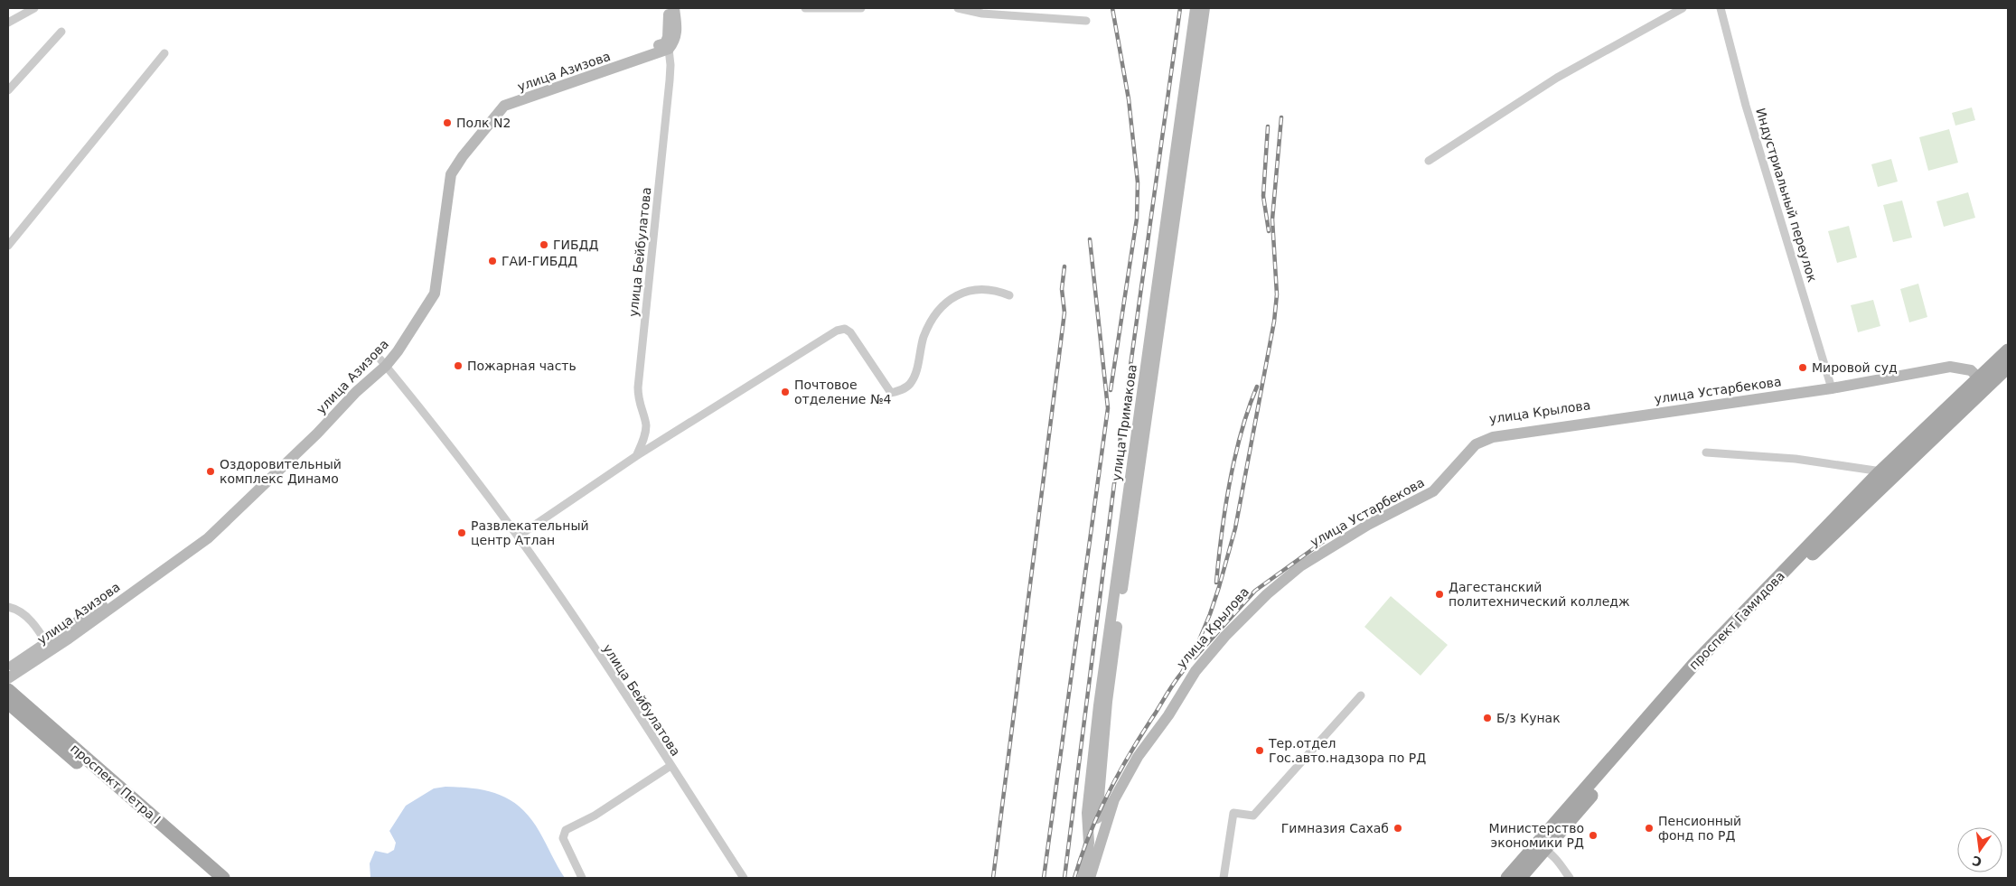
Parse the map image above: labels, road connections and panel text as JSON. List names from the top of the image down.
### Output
{
  "streets": {
    "main road": [
      "улица Азизова",
      "улица Устарбекова",
      "улица Крылова",
      "улица Примакова",
      "проспект Гамидова",
      "проспект Петра I"
    ],
    "street": ["Индустриальный переулок", "улица Бейбулатова"]
  },
  "crossings": [
    ["улица Азизова", "улица Бейбулатова"],
    ["Индустриальный переулок", "улица Устарбекова"],
    ["Индустриальный переулок", "улица Крылова"],
    ["улица Устарбекова", "улица Крылова"],
    ["улица Крылова", "улица Примакова"],
    ["улица Крылова", "проспект Гамидова"]
  ],
  "places": [
    "Полк N2",
    "ГИБДД",
    "ГАИ-ГИБДД",
    "Пожарная часть",
    "Мировой суд",
    "Почтовое отделение №4",
    "Оздоровительный комплекс Динамо",
    "Развлекательный центр Атлан",
    "Дагестанский политехнический колледж",
    "Б/з Кунак",
    "Тер.отдел Гос.авто.надзора по РД",
    "Гимназия Сахаб",
    "Пенсионный фонд по РД",
    "Министерство экономики РД"
  ],
  "north": "bottom"
}
